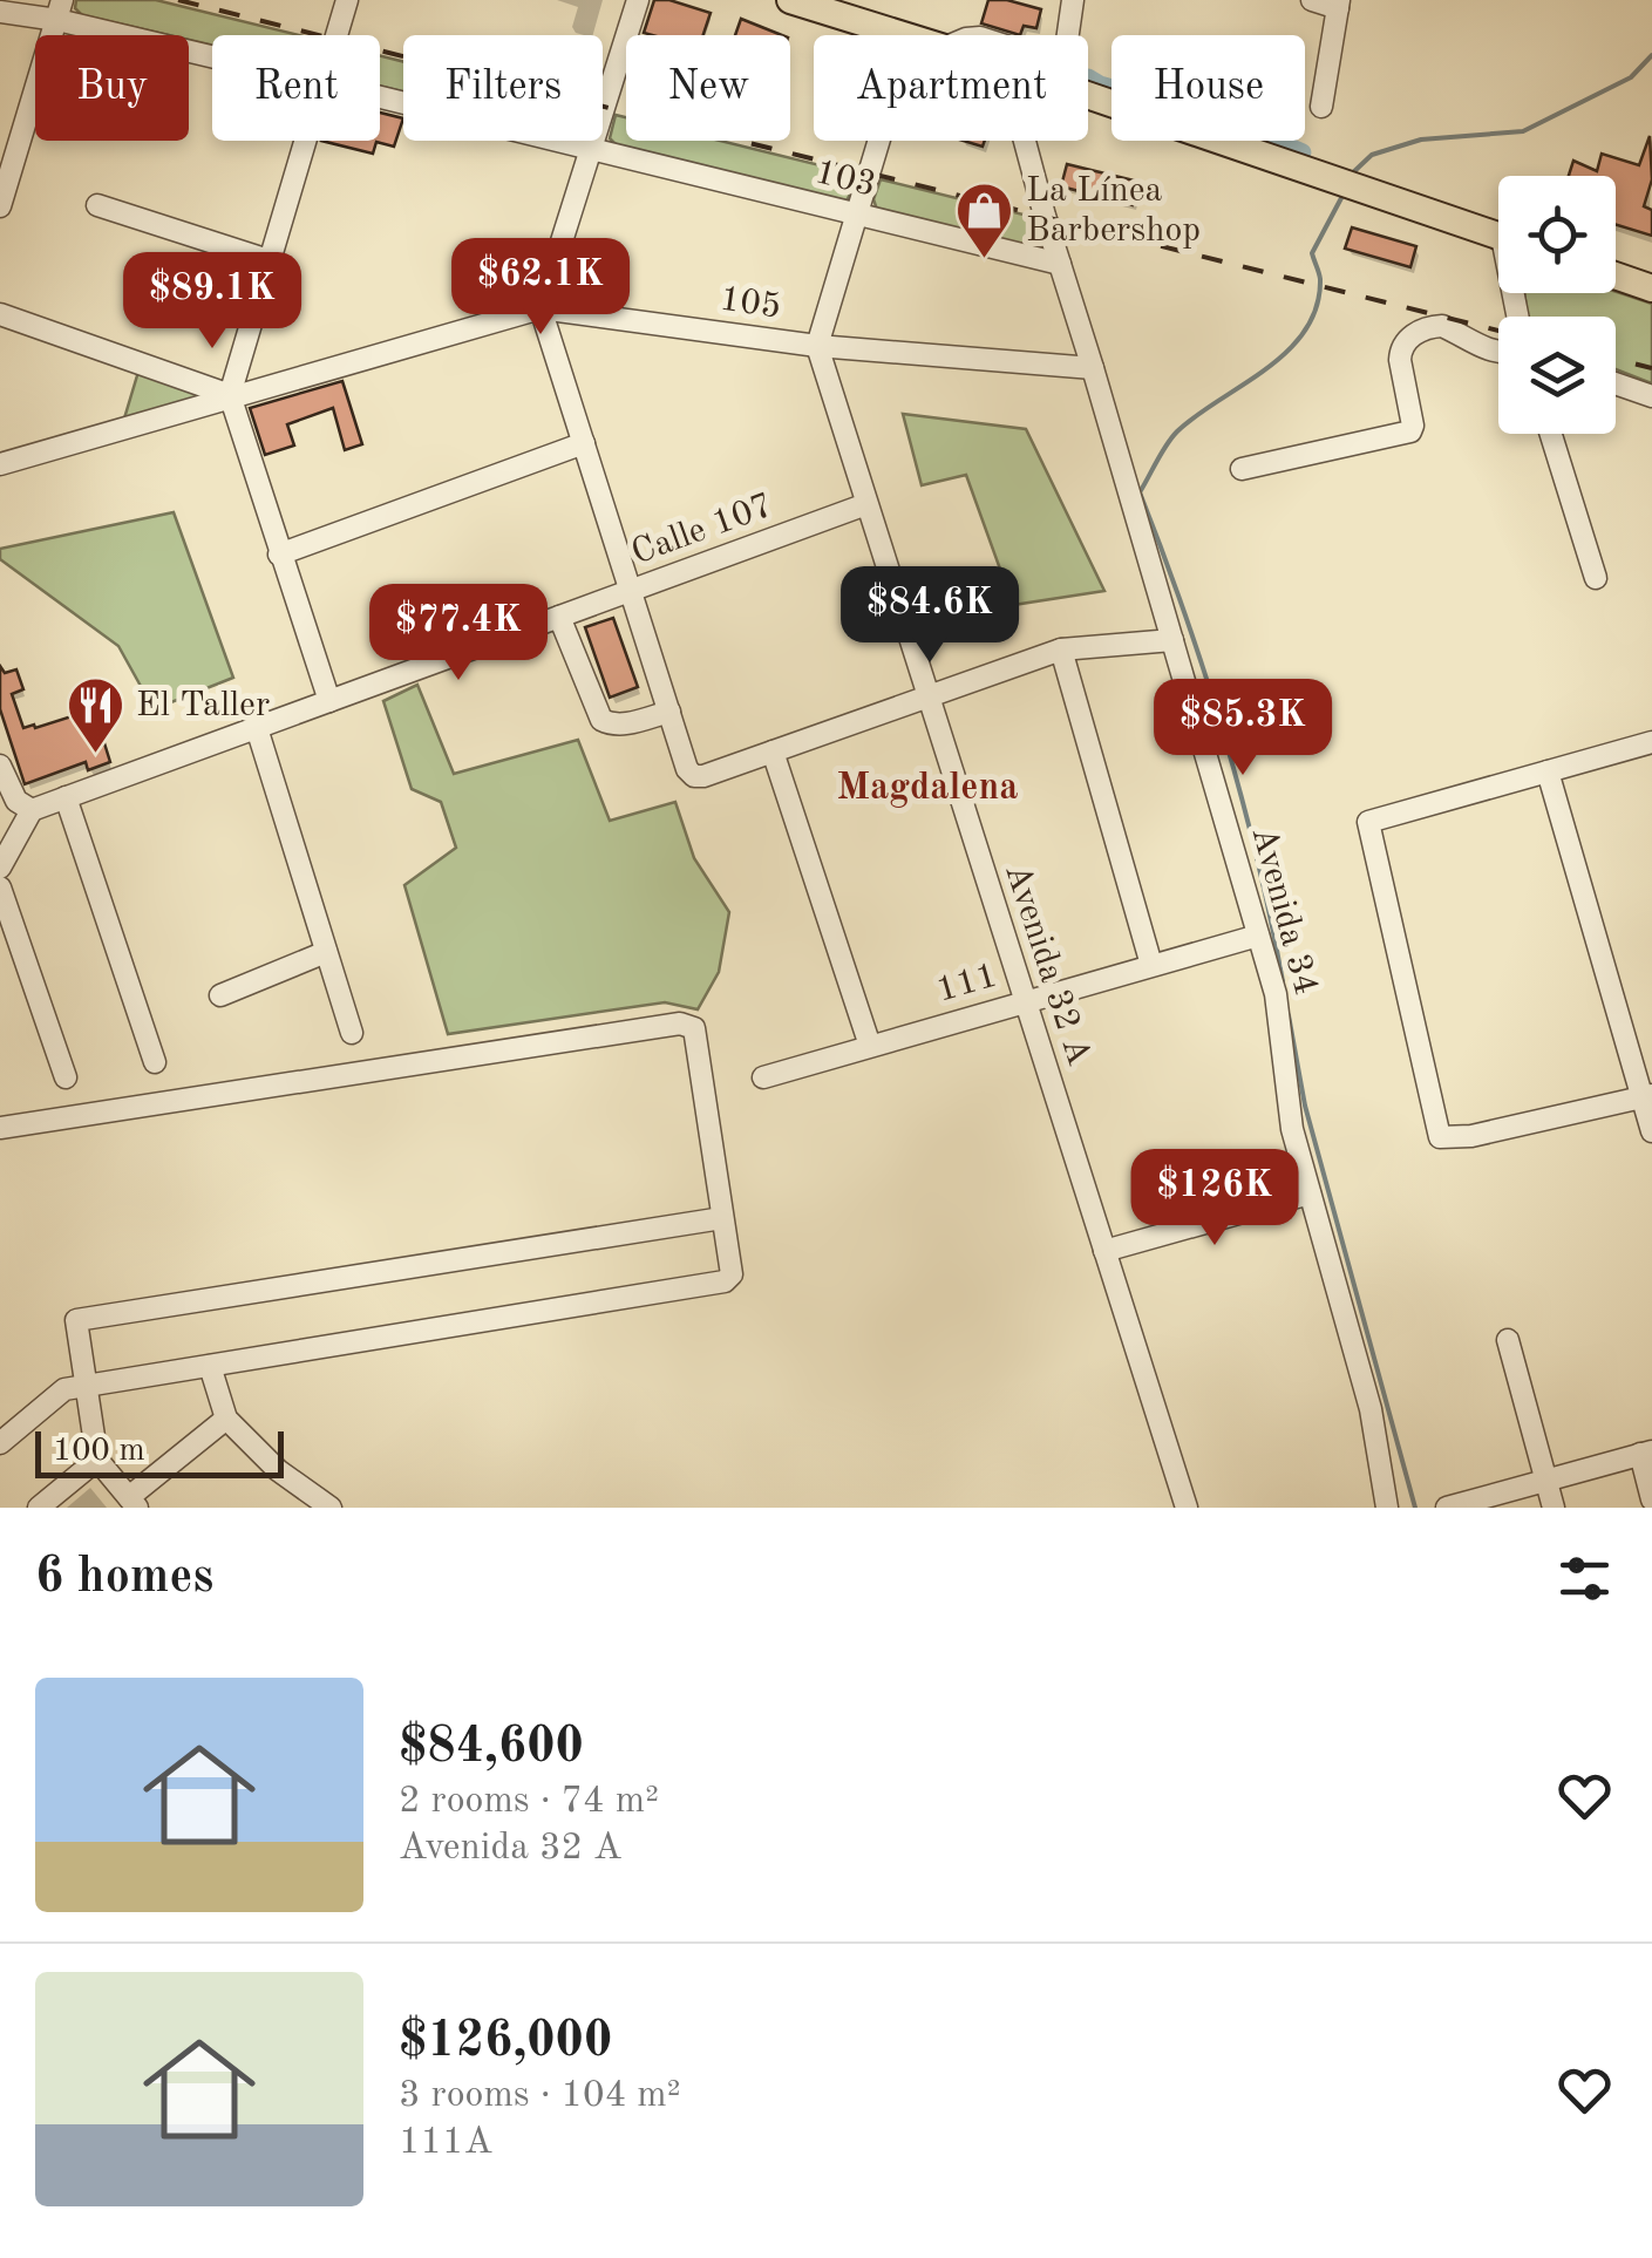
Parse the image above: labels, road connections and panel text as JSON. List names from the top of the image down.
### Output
{
  "streets": {
    "street": [
      "103",
      "105",
      "Calle 107",
      "Avenida 34",
      "Avenida 32 A",
      "111"
    ]
  },
  "crossings": [
    ["103", "Avenida 34"],
    ["105", "Avenida 34"],
    ["105", "Avenida 32 A"],
    ["Calle 107", "Avenida 32 A"],
    ["Avenida 34", "111"],
    ["Avenida 32 A", "111"]
  ],
  "districts": ["Magdalena"],
  "places": {
    "shop": ["La Línea Barbershop"],
    "restaurant": ["El Taller"]
  },
  "scale_bar": "100 m",
  "page": {
    "chip": [
      "Buy",
      "Rent",
      "Filters",
      "New",
      "Apartment",
      "House"
    ],
    "price": [
      "$62.1K",
      "$89.1K",
      "$84.6K",
      "$77.4K",
      "$85.3K",
      "$126K"
    ],
    "scale": "100 m",
    "heading": "6 homes",
    "list": [
      {
        "name": "$84,600",
        "note": "2 rooms · 74 m² · Avenida 32 A"
      },
      {
        "name": "$126,000",
        "note": "3 rooms · 104 m² · 111A"
      }
    ]
  }
}
